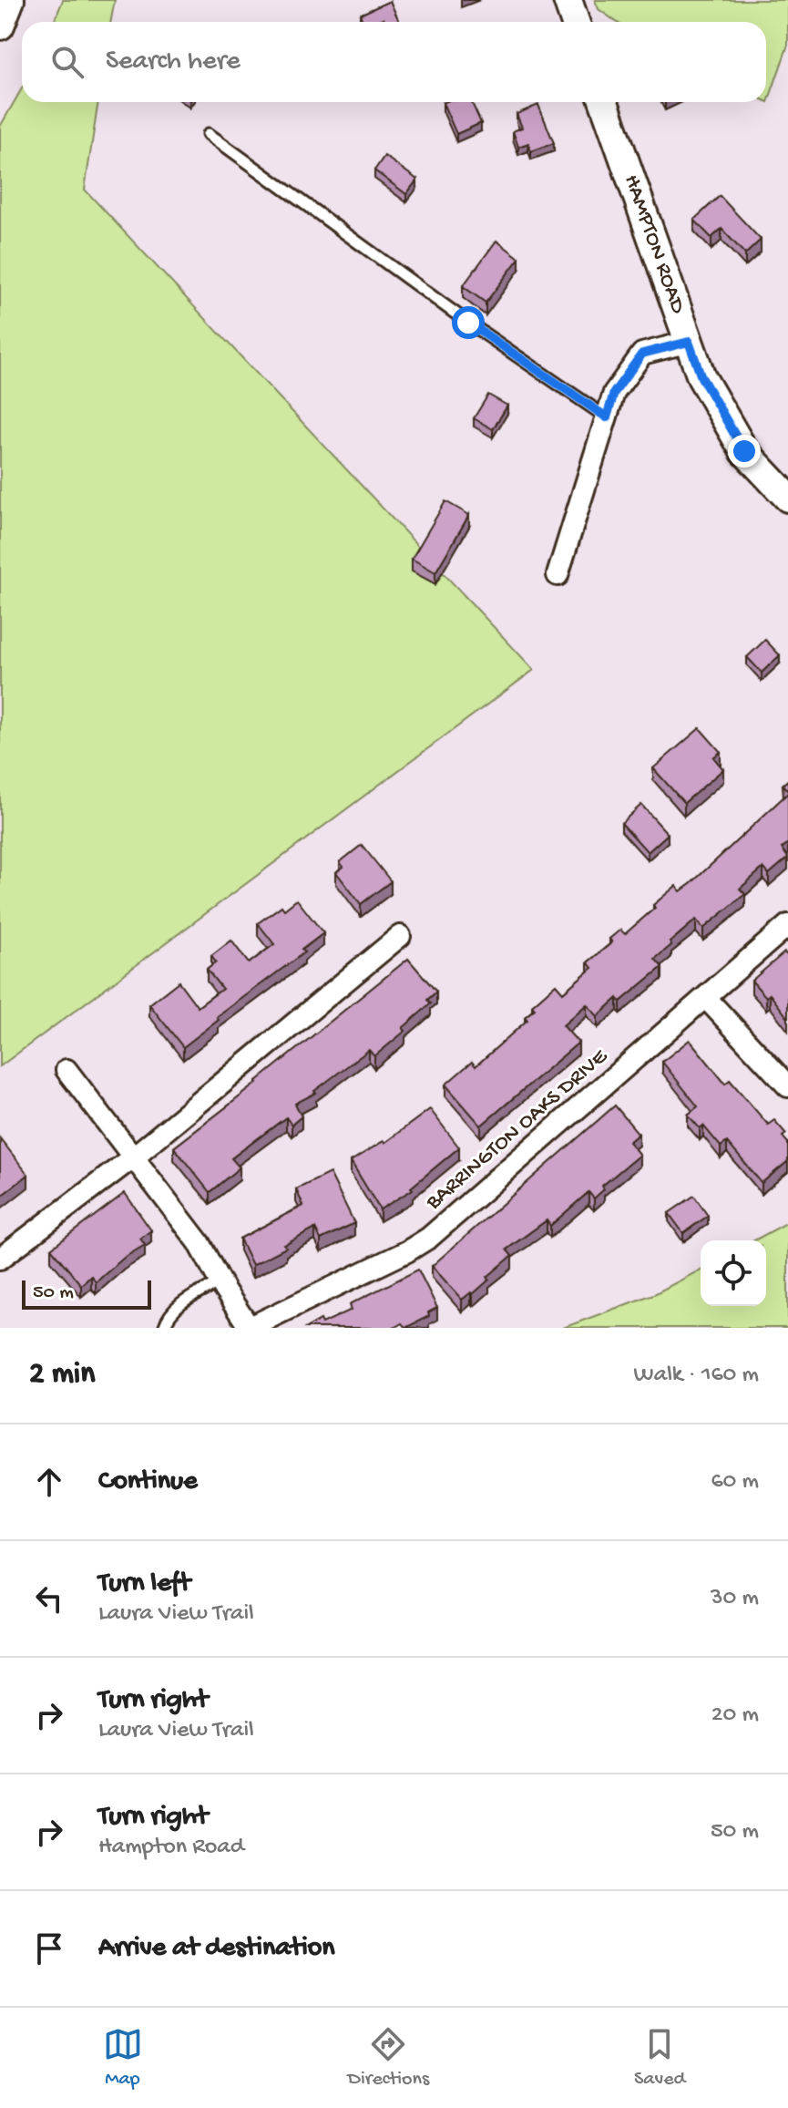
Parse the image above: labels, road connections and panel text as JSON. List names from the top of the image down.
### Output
{
  "streets": {
    "main road": ["HAMPTON ROAD"],
    "street": ["BARRINGTON OAKS DRIVE"]
  },
  "scale_bar": "50 m",
  "page": {
    "search": "Search here",
    "scale": "50 m",
    "heading": ["2 min", "Walk · 160 m"],
    "list": [
      ["Continue", "60 m"],
      ["Turn left", "Laura View Trail", "30 m"],
      ["Turn right", "Laura View Trail", "20 m"],
      ["Turn right", "Hampton Road", "50 m"],
      "Arrive at destination"
    ],
    "nav": ["Map", "Directions", "Saved"]
  }
}
